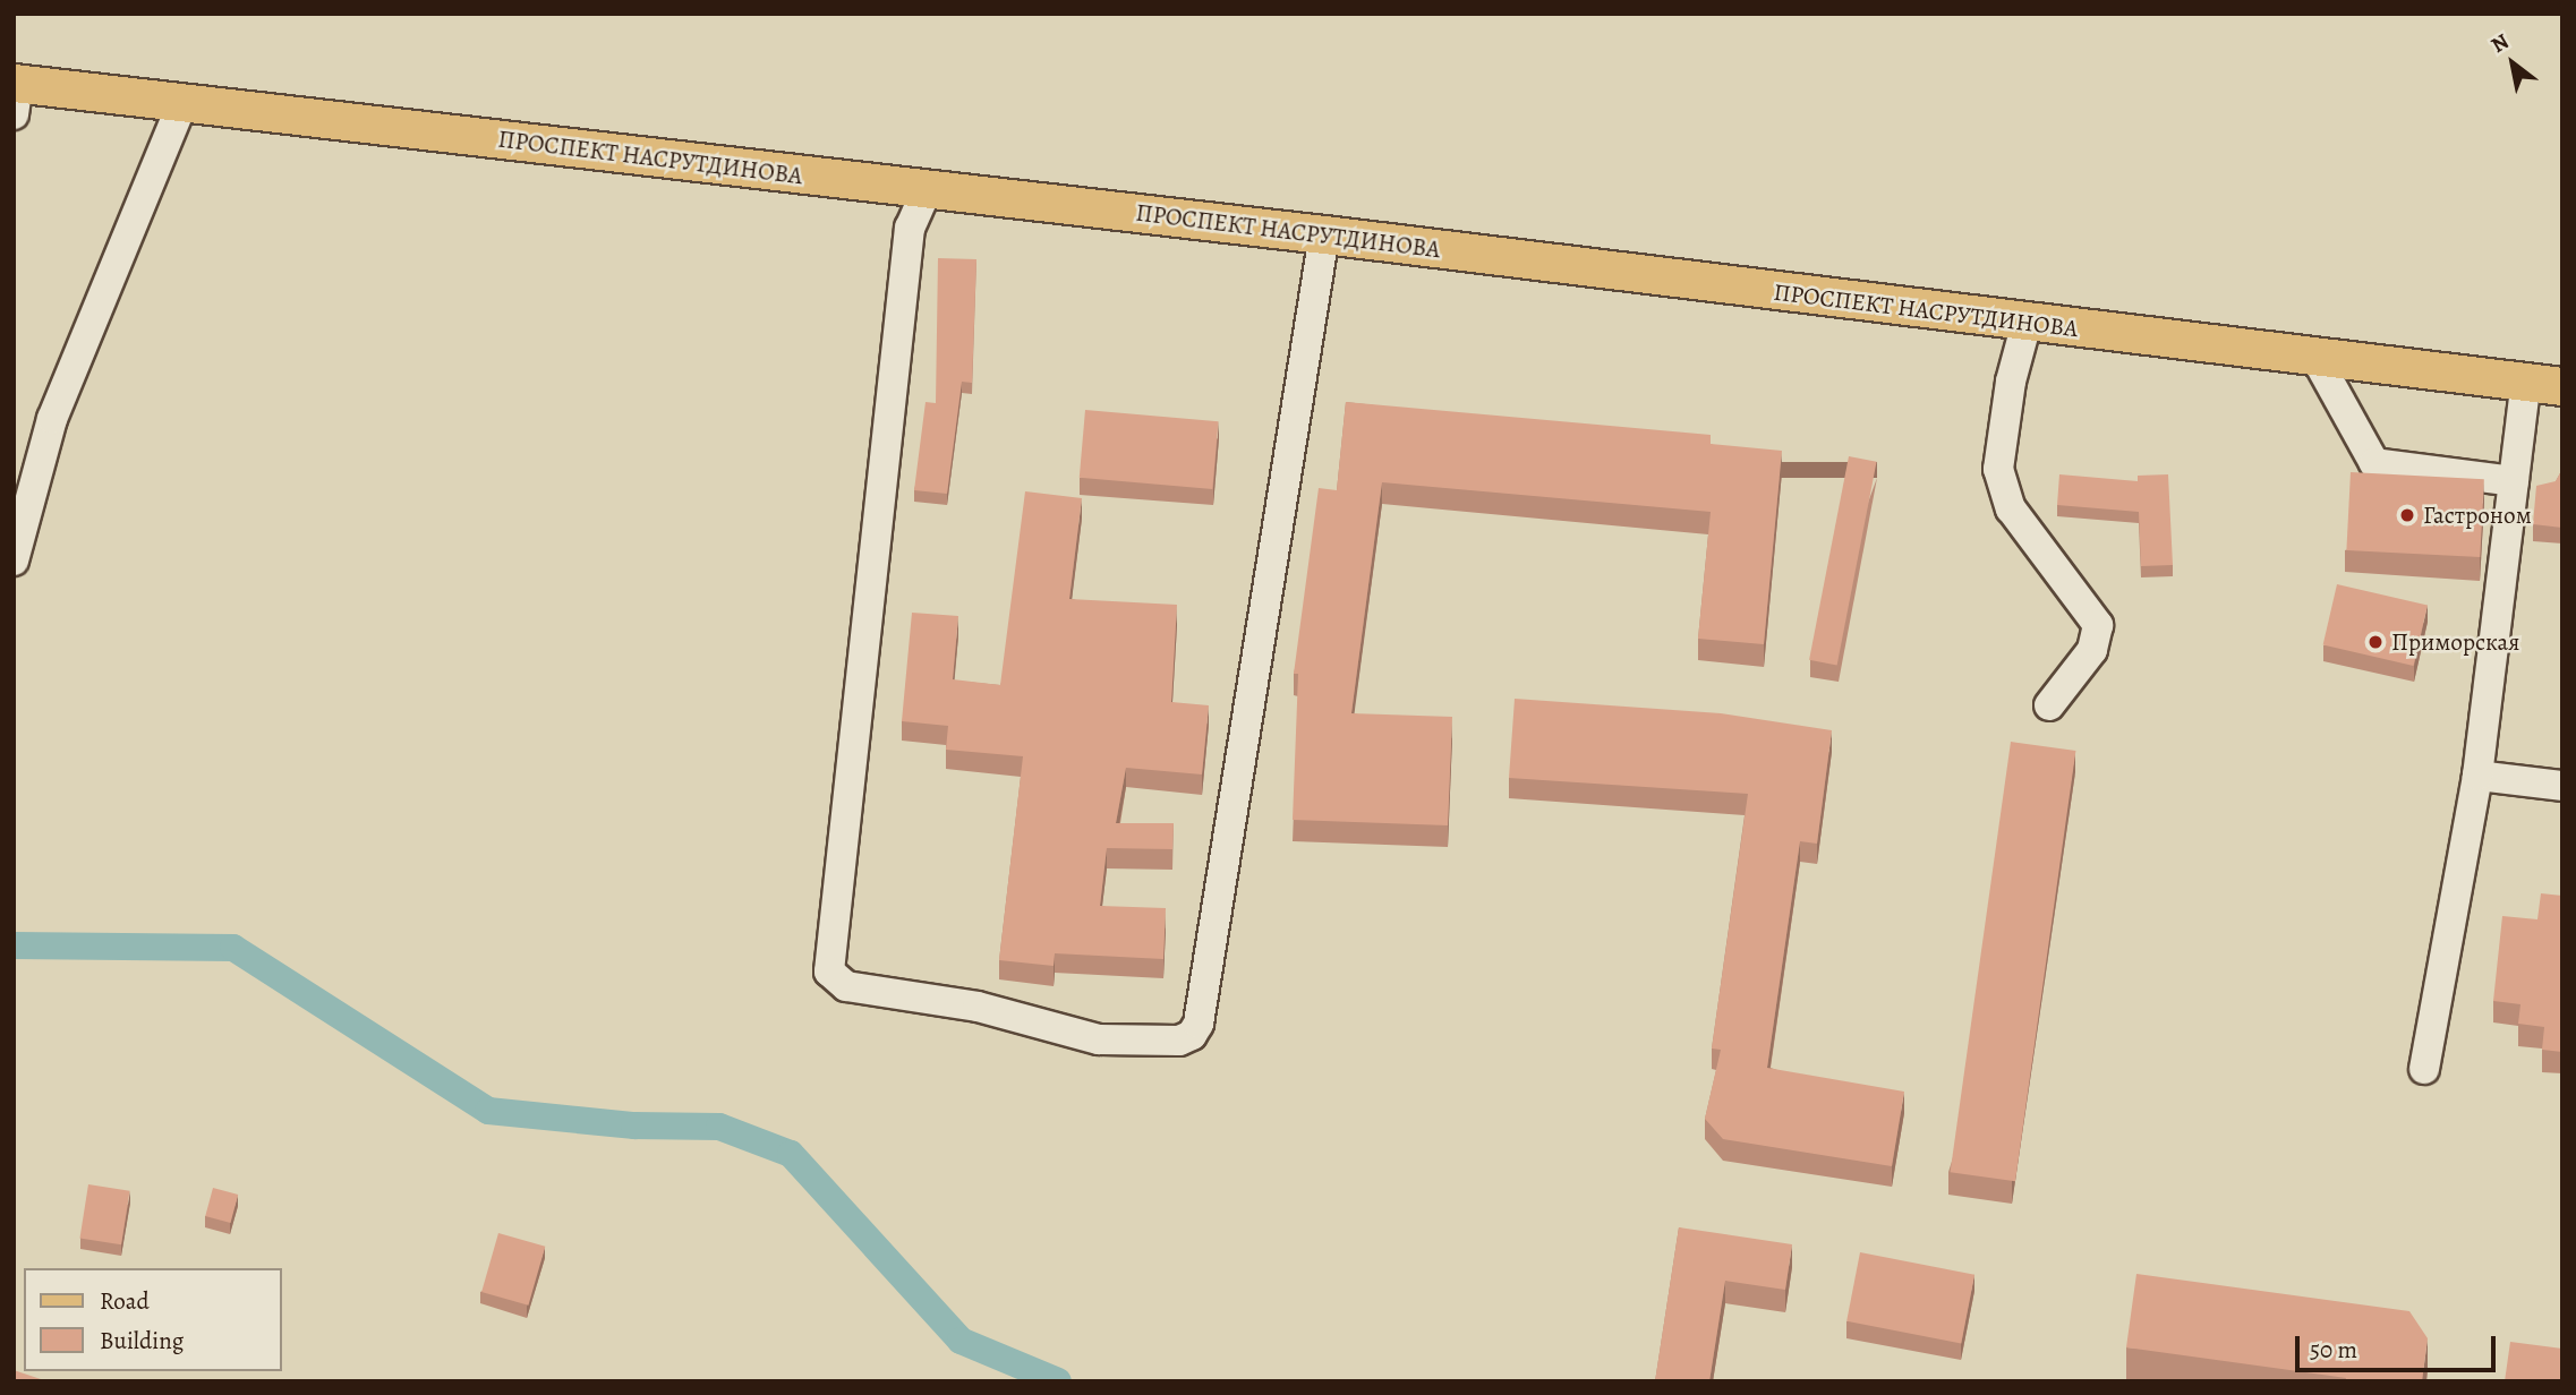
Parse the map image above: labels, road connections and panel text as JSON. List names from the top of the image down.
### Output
{
  "streets": {
    "main road": ["ПРОСПЕКТ НАСРУТДИНОВА"]
  },
  "places": ["Гастроном", "Приморская"],
  "legend": ["Road", "Building"],
  "scale_bar": "50 m",
  "north": "top left"
}
